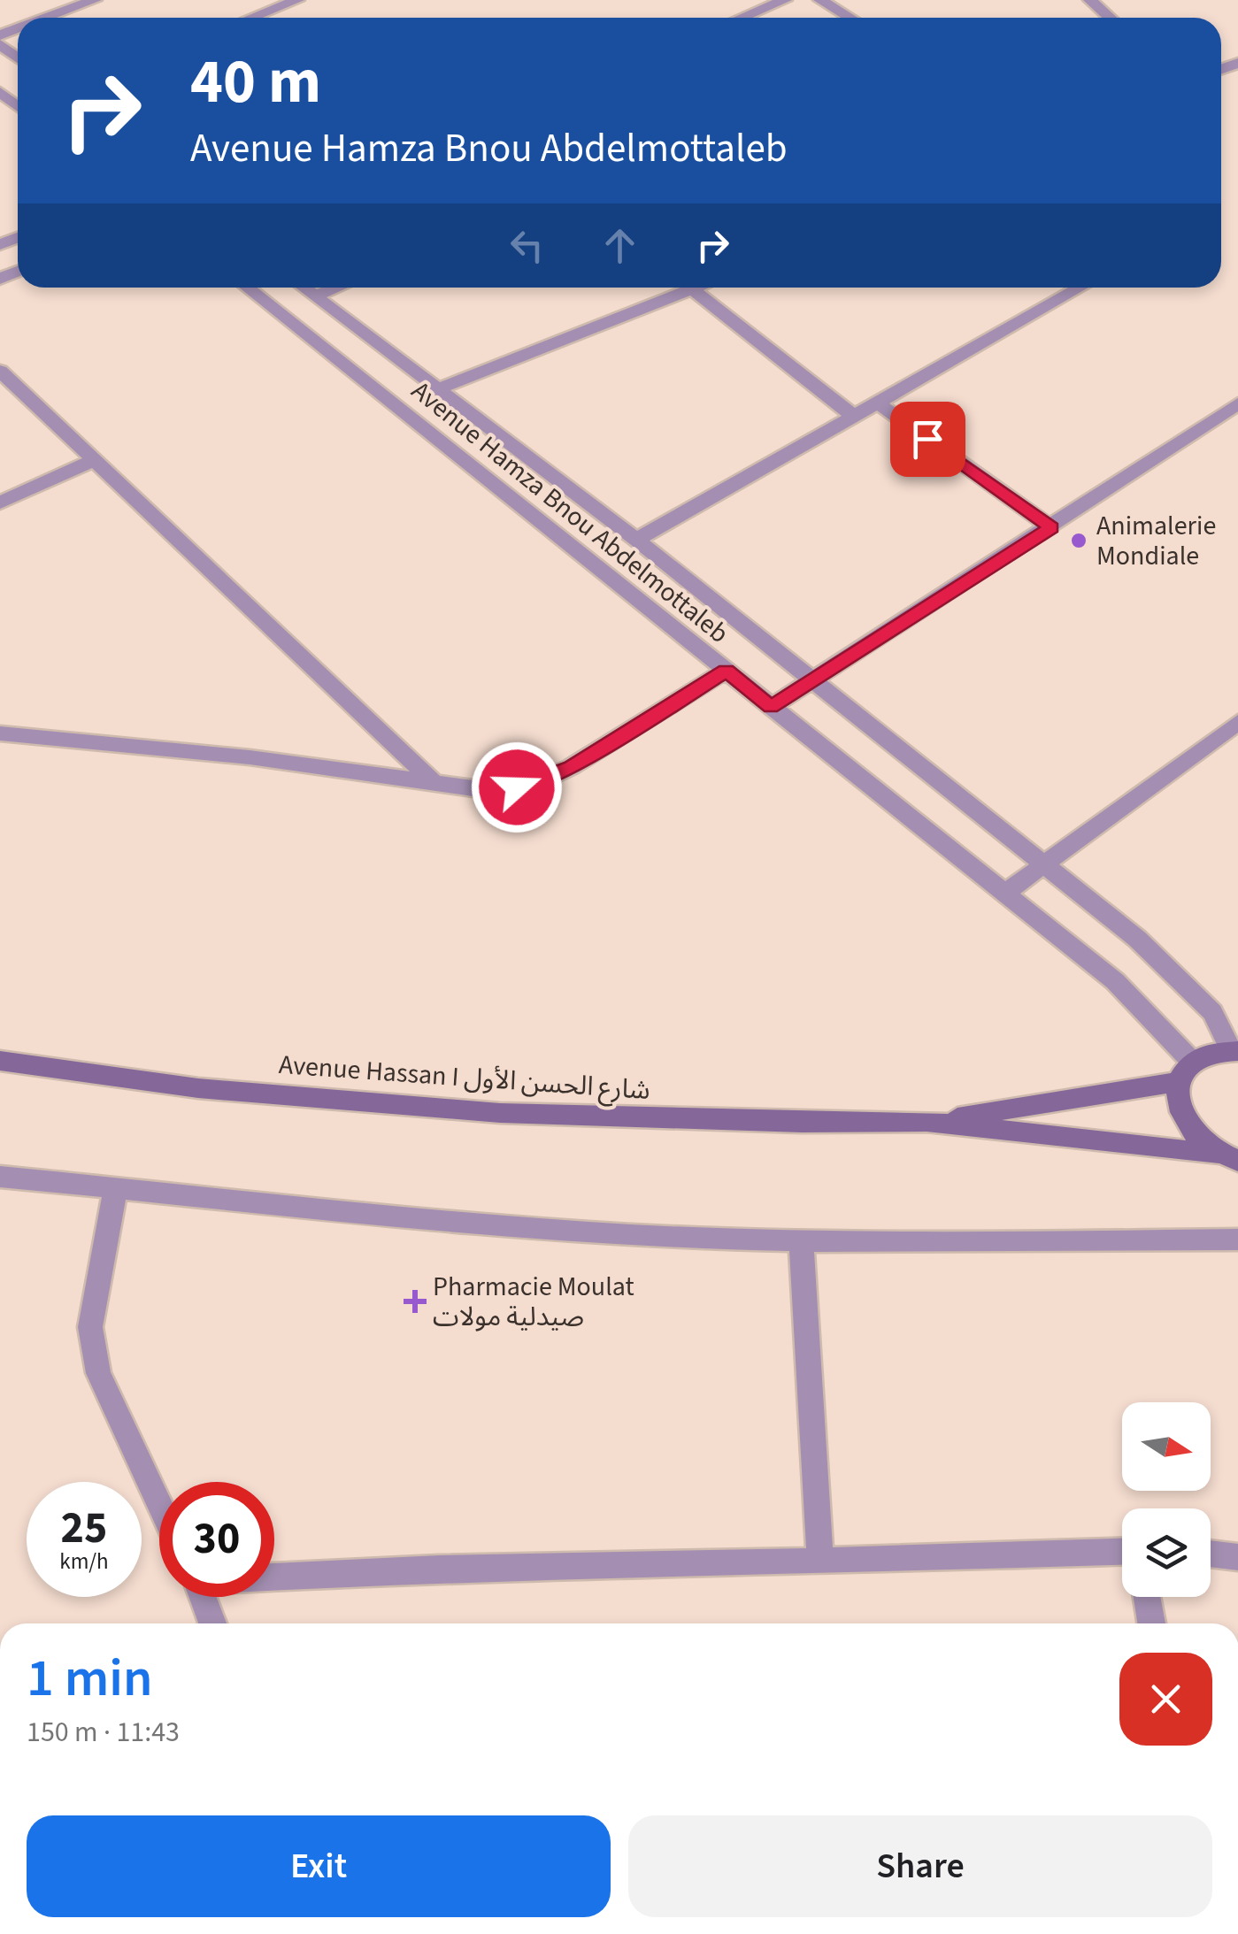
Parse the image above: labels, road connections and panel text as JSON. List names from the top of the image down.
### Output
{
  "streets": {
    "main road": ["Avenue Hassan I شارع الحسن الأول"],
    "street": ["Avenue Hamza Bnou Abdelmottaleb"]
  },
  "crossings": [
    ["Avenue Hamza Bnou Abdelmottaleb", "Avenue Hassan I شارع الحسن الأول"]
  ],
  "places": {
    "other": ["Animalerie Mondiale"],
    "health": ["Pharmacie Moulat صيدلية مولات"]
  },
  "north": "right",
  "page": {
    "turn": ["40 m", "Avenue Hamza Bnou Abdelmottaleb"],
    "speed": "25 km/h",
    "limit": "30",
    "heading": ["1 min", "150 m · 11:43"],
    "buttons": ["Exit", "Share"]
  }
}
